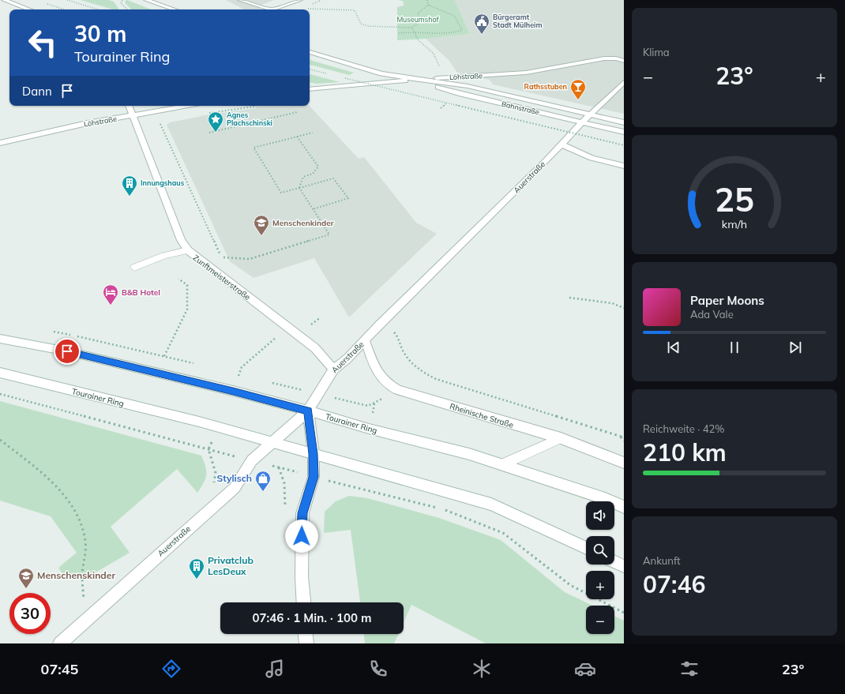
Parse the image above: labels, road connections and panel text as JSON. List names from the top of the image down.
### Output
{
  "streets": {
    "street": [
      "Löhstraße",
      "Bahnstraße",
      "Auerstraße",
      "Zunftmeisterstraße",
      "Tourainer Ring",
      "Rheinische Straße"
    ]
  },
  "crossings": [
    ["Löhstraße", "Bahnstraße"],
    ["Löhstraße", "Zunftmeisterstraße"],
    ["Bahnstraße", "Auerstraße"],
    ["Auerstraße", "Zunftmeisterstraße"],
    ["Auerstraße", "Tourainer Ring"],
    ["Auerstraße", "Rheinische Straße"]
  ],
  "parks": ["Museumshof"],
  "places": {
    "public building": ["Bürgeramt Stadt Mülheim"],
    "bar": ["Rathsstuben"],
    "place": ["Agnes Plachschinski"],
    "building": ["Innungshaus", "Privatclub LesDeux"],
    "school or university": ["Menschenkinder", "Menschenskinder"],
    "hotel": ["B&B Hotel"],
    "shop": ["Stylisch"]
  },
  "page": {
    "tile": [
      "Klima",
      ["Reichweite · 42%", "210 km"],
      ["Ankunft", "07:46"]
    ],
    "turn": ["30 m", "Tourainer Ring"],
    "heat": ["−", "23°", "+"],
    "then": "Dann",
    "song": ["Paper Moons", "Ada Vale"],
    "map_buttons": ["+", "−"],
    "limit": "30",
    "trip": "07:46 · 1 Min. · 100 m",
    "tabs": ["07:45", "23°"],
    "gauge": ["25", "km/h"]
  }
}
